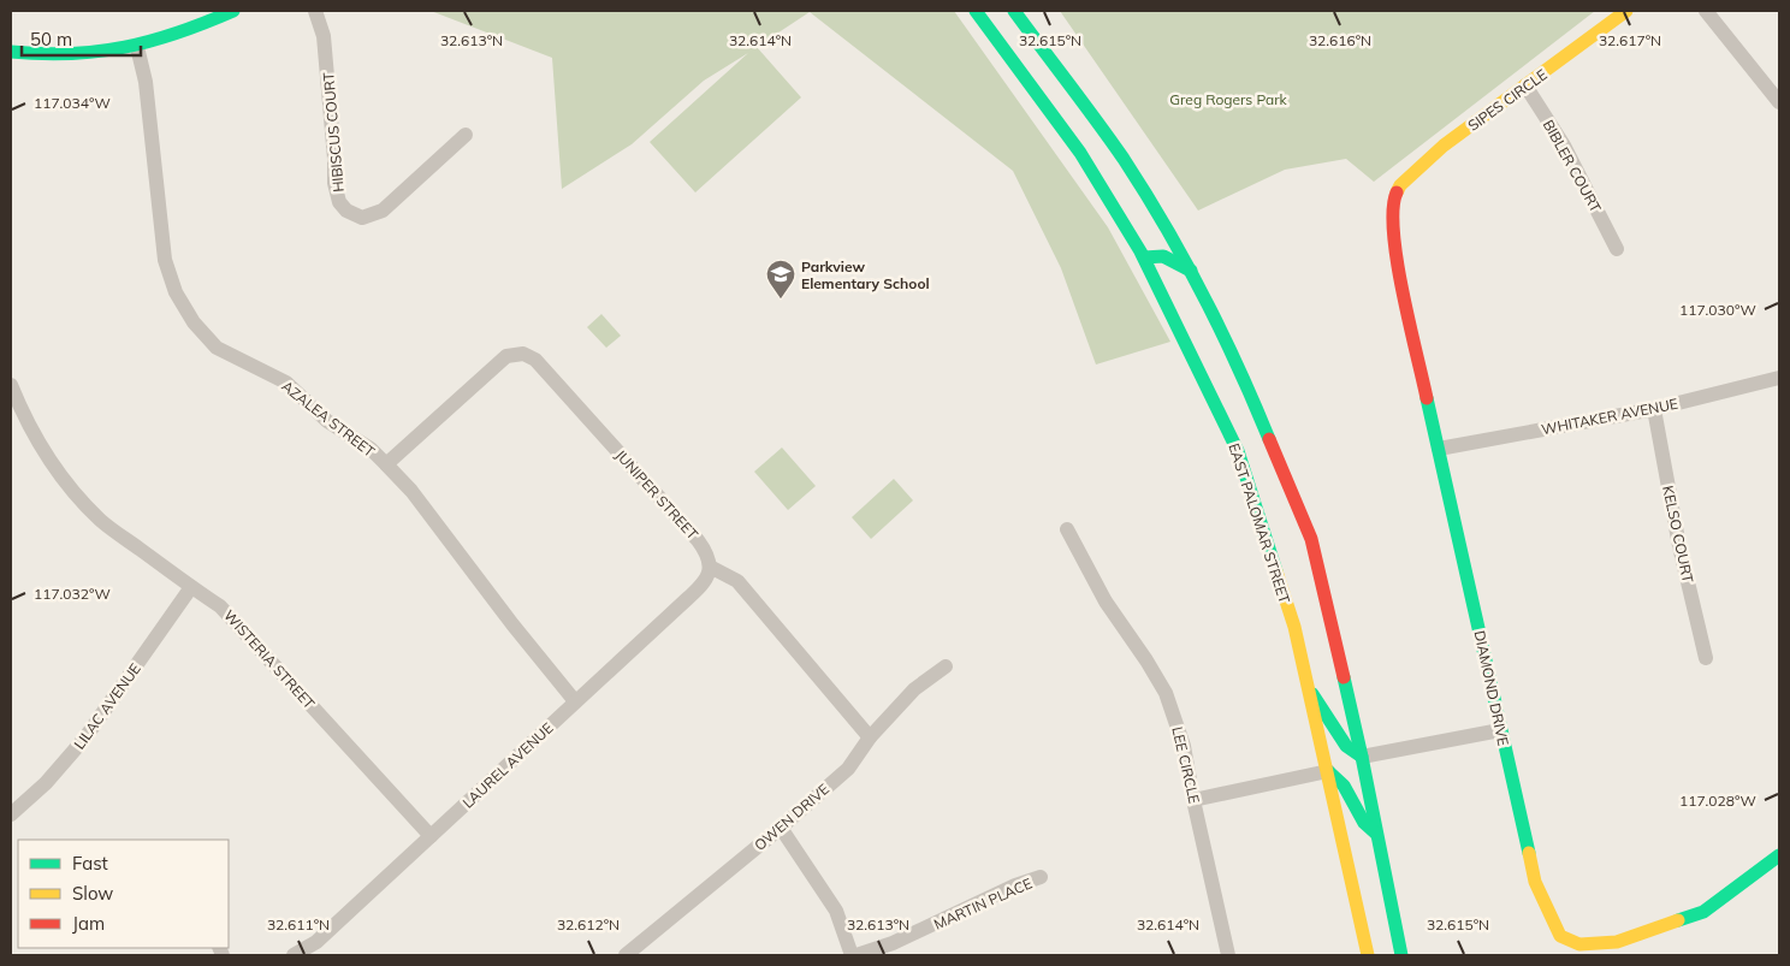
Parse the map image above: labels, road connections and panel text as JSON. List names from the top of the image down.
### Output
{
  "streets": {
    "main road": ["SIPES CIRCLE", "EAST PALOMAR STREET", "DIAMOND DRIVE"],
    "street": [
      "HIBISCUS COURT",
      "BIBLER COURT",
      "WHITAKER AVENUE",
      "AZALEA STREET",
      "JUNIPER STREET",
      "KELSO COURT",
      "WISTERIA STREET",
      "LILAC AVENUE",
      "LAUREL AVENUE",
      "LEE CIRCLE",
      "OWEN DRIVE",
      "MARTIN PLACE"
    ]
  },
  "crossings": [
    ["SIPES CIRCLE", "BIBLER COURT"],
    ["SIPES CIRCLE", "DIAMOND DRIVE"],
    ["WHITAKER AVENUE", "KELSO COURT"],
    ["WHITAKER AVENUE", "DIAMOND DRIVE"],
    ["AZALEA STREET", "JUNIPER STREET"],
    ["AZALEA STREET", "LAUREL AVENUE"],
    ["JUNIPER STREET", "LAUREL AVENUE"],
    ["WISTERIA STREET", "LILAC AVENUE"],
    ["WISTERIA STREET", "LAUREL AVENUE"]
  ],
  "parks": ["Greg Rogers Park"],
  "places": {
    "school or university": ["Parkview Elementary School"]
  },
  "legend": ["Fast", "Slow", "Jam"],
  "scale_bar": "50 m",
  "coordinates": [
    "32.613°N",
    "32.614°N",
    "32.615°N",
    "32.616°N",
    "32.617°N",
    "117.034°W",
    "117.030°W",
    "117.032°W",
    "117.028°W",
    "32.611°N",
    "32.612°N"
  ]
}
